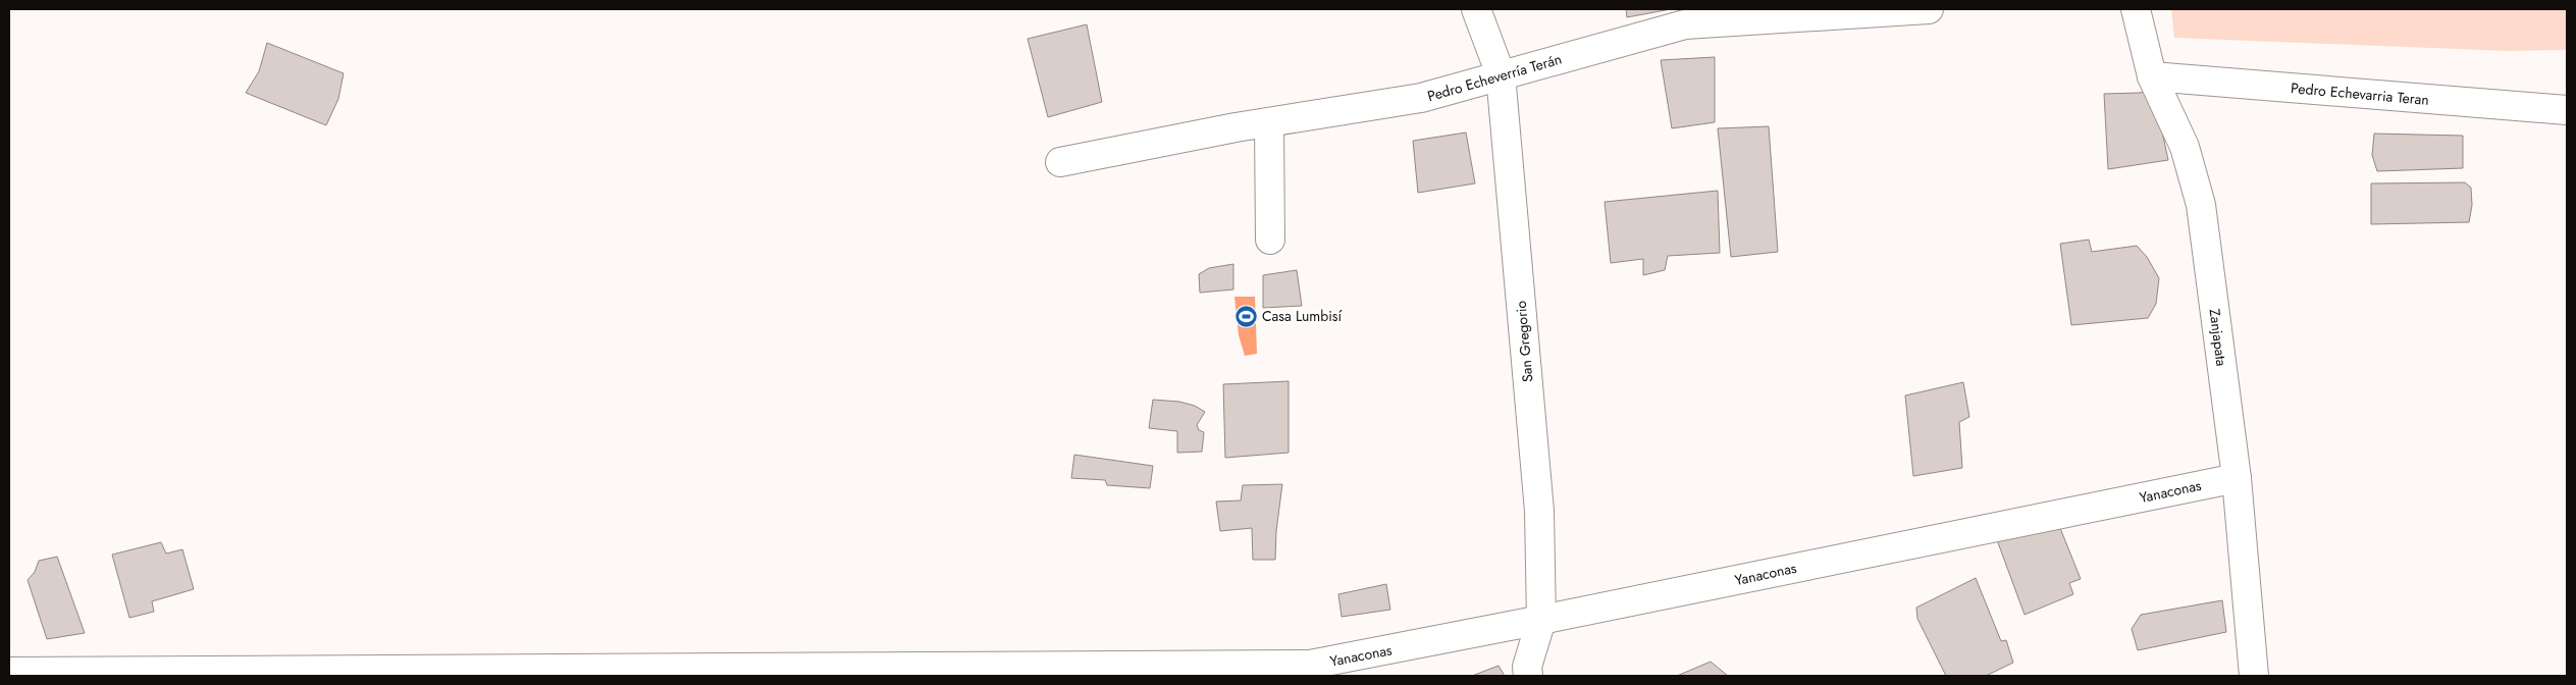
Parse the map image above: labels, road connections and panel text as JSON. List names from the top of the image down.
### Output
{
  "streets": {
    "street": [
      "Pedro Echeverría Terán",
      "Pedro Echevarria Teran",
      "Zanjapata",
      "San Gregorio",
      "Yanaconas"
    ]
  },
  "crossings": [
    ["Pedro Echeverría Terán", "San Gregorio"],
    ["Pedro Echevarria Teran", "Zanjapata"],
    ["Zanjapata", "Yanaconas"],
    ["San Gregorio", "Yanaconas"]
  ],
  "places": {
    "sports": ["Casa Lumbisí"]
  }
}
